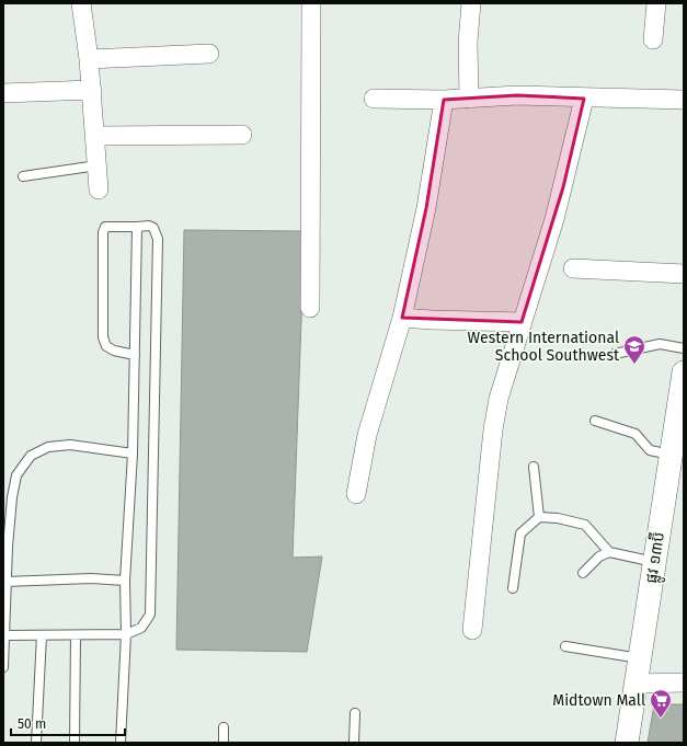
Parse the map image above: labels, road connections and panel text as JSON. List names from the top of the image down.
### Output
{
  "streets": {
    "street": ["ផ្លូវ ១៣ប៊ី"]
  },
  "places": {
    "school or university": ["Western International School Southwest"],
    "supermarket": ["Midtown Mall"]
  },
  "scale_bar": "50 m"
}
